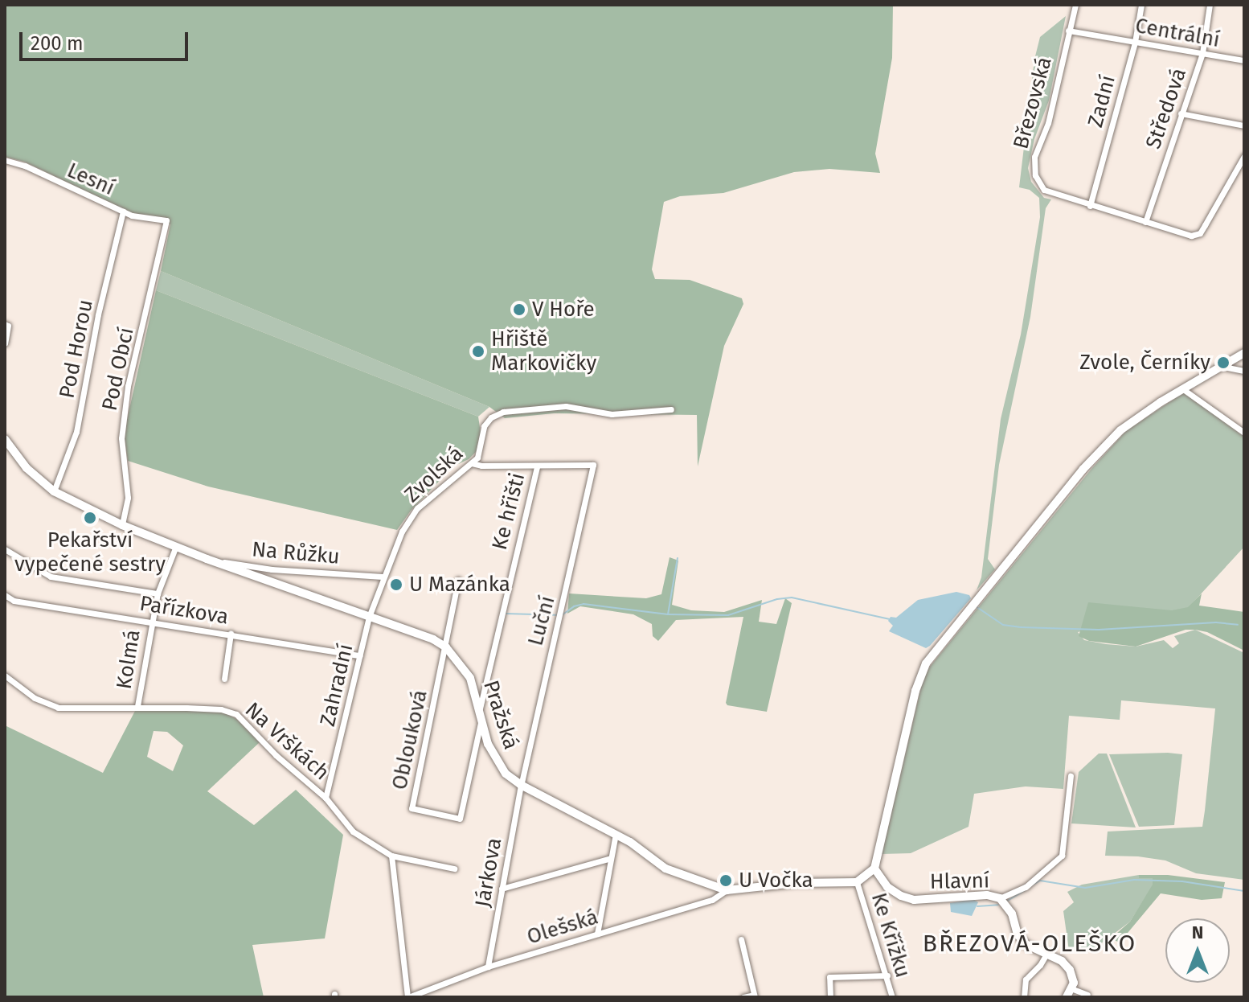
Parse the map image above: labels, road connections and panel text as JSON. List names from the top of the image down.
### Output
{
  "streets": {
    "street": [
      "Centrální",
      "Zadní",
      "Březovská",
      "Středová",
      "Lesní",
      "Pod Horou",
      "Pod Obcí",
      "Zvolská",
      "Ke hřišti",
      "Na Růžku",
      "Pařízkova",
      "Luční",
      "Kolmá",
      "Zahradní",
      "Pražská",
      "Oblouková",
      "Na Vrškách",
      "Járkova",
      "Hlavní",
      "Olešská",
      "Ke Křížku"
    ]
  },
  "crossings": [
    ["Centrální", "Zadní"],
    ["Centrální", "Březovská"],
    ["Centrální", "Středová"],
    ["Zadní", "Březovská"],
    ["Březovská", "Středová"],
    ["Lesní", "Pod Horou"],
    ["Lesní", "Pod Obcí"],
    ["Pod Horou", "Pražská"],
    ["Pod Obcí", "Pražská"],
    ["Zvolská", "Na Růžku"],
    ["Zvolská", "Zahradní"],
    ["Zvolská", "Pražská"],
    ["Ke hřišti", "Luční"],
    ["Ke hřišti", "Pražská"],
    ["Ke hřišti", "Oblouková"],
    ["Na Růžku", "Pražská"],
    ["Pařízkova", "Kolmá"],
    ["Pařízkova", "Zahradní"],
    ["Luční", "Pražská"],
    ["Luční", "Járkova"],
    ["Kolmá", "Pražská"],
    ["Kolmá", "Na Vrškách"],
    ["Zahradní", "Pražská"],
    ["Zahradní", "Na Vrškách"],
    ["Pražská", "Oblouková"],
    ["Pražská", "Járkova"],
    ["Pražská", "Olešská"],
    ["Pražská", "Ke Křížku"],
    ["Járkova", "Olešská"]
  ],
  "districts": ["BŘEZOVÁ-OLEŠKO"],
  "places": [
    "V Hoře",
    "Hřiště Markovičky",
    "Zvole, Černíky",
    "Pekařství vypečené sestry",
    "U Mazánka",
    "U Vočka"
  ],
  "scale_bar": "200 m",
  "north": "top"
}
